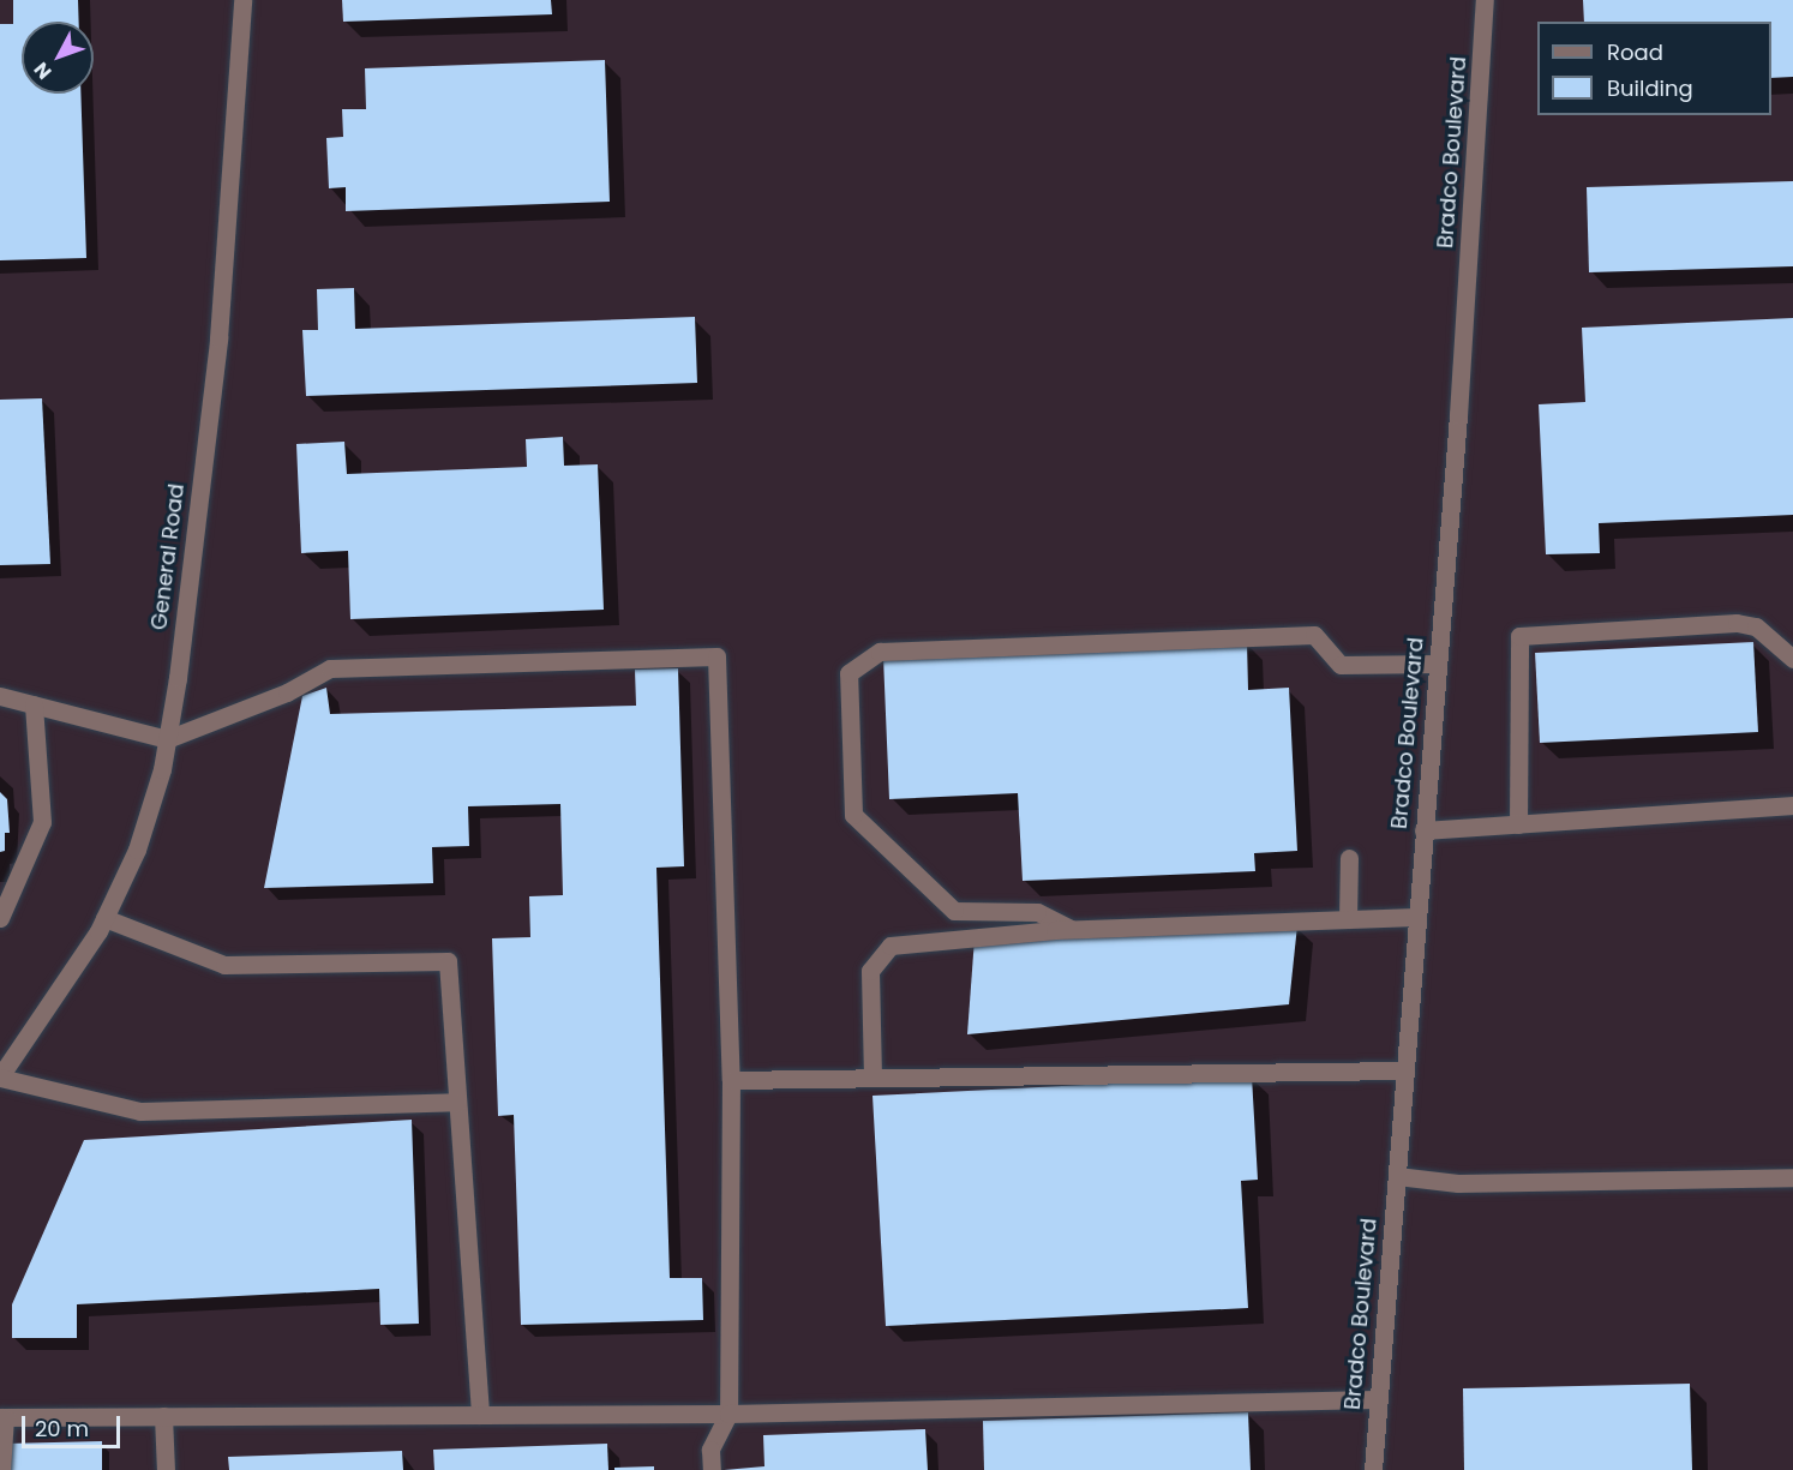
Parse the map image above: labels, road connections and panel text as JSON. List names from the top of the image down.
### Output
{
  "streets": {
    "street": ["Bradco Boulevard", "General Road"]
  },
  "legend": ["Road", "Building"],
  "scale_bar": "20 m",
  "north": "bottom left"
}
